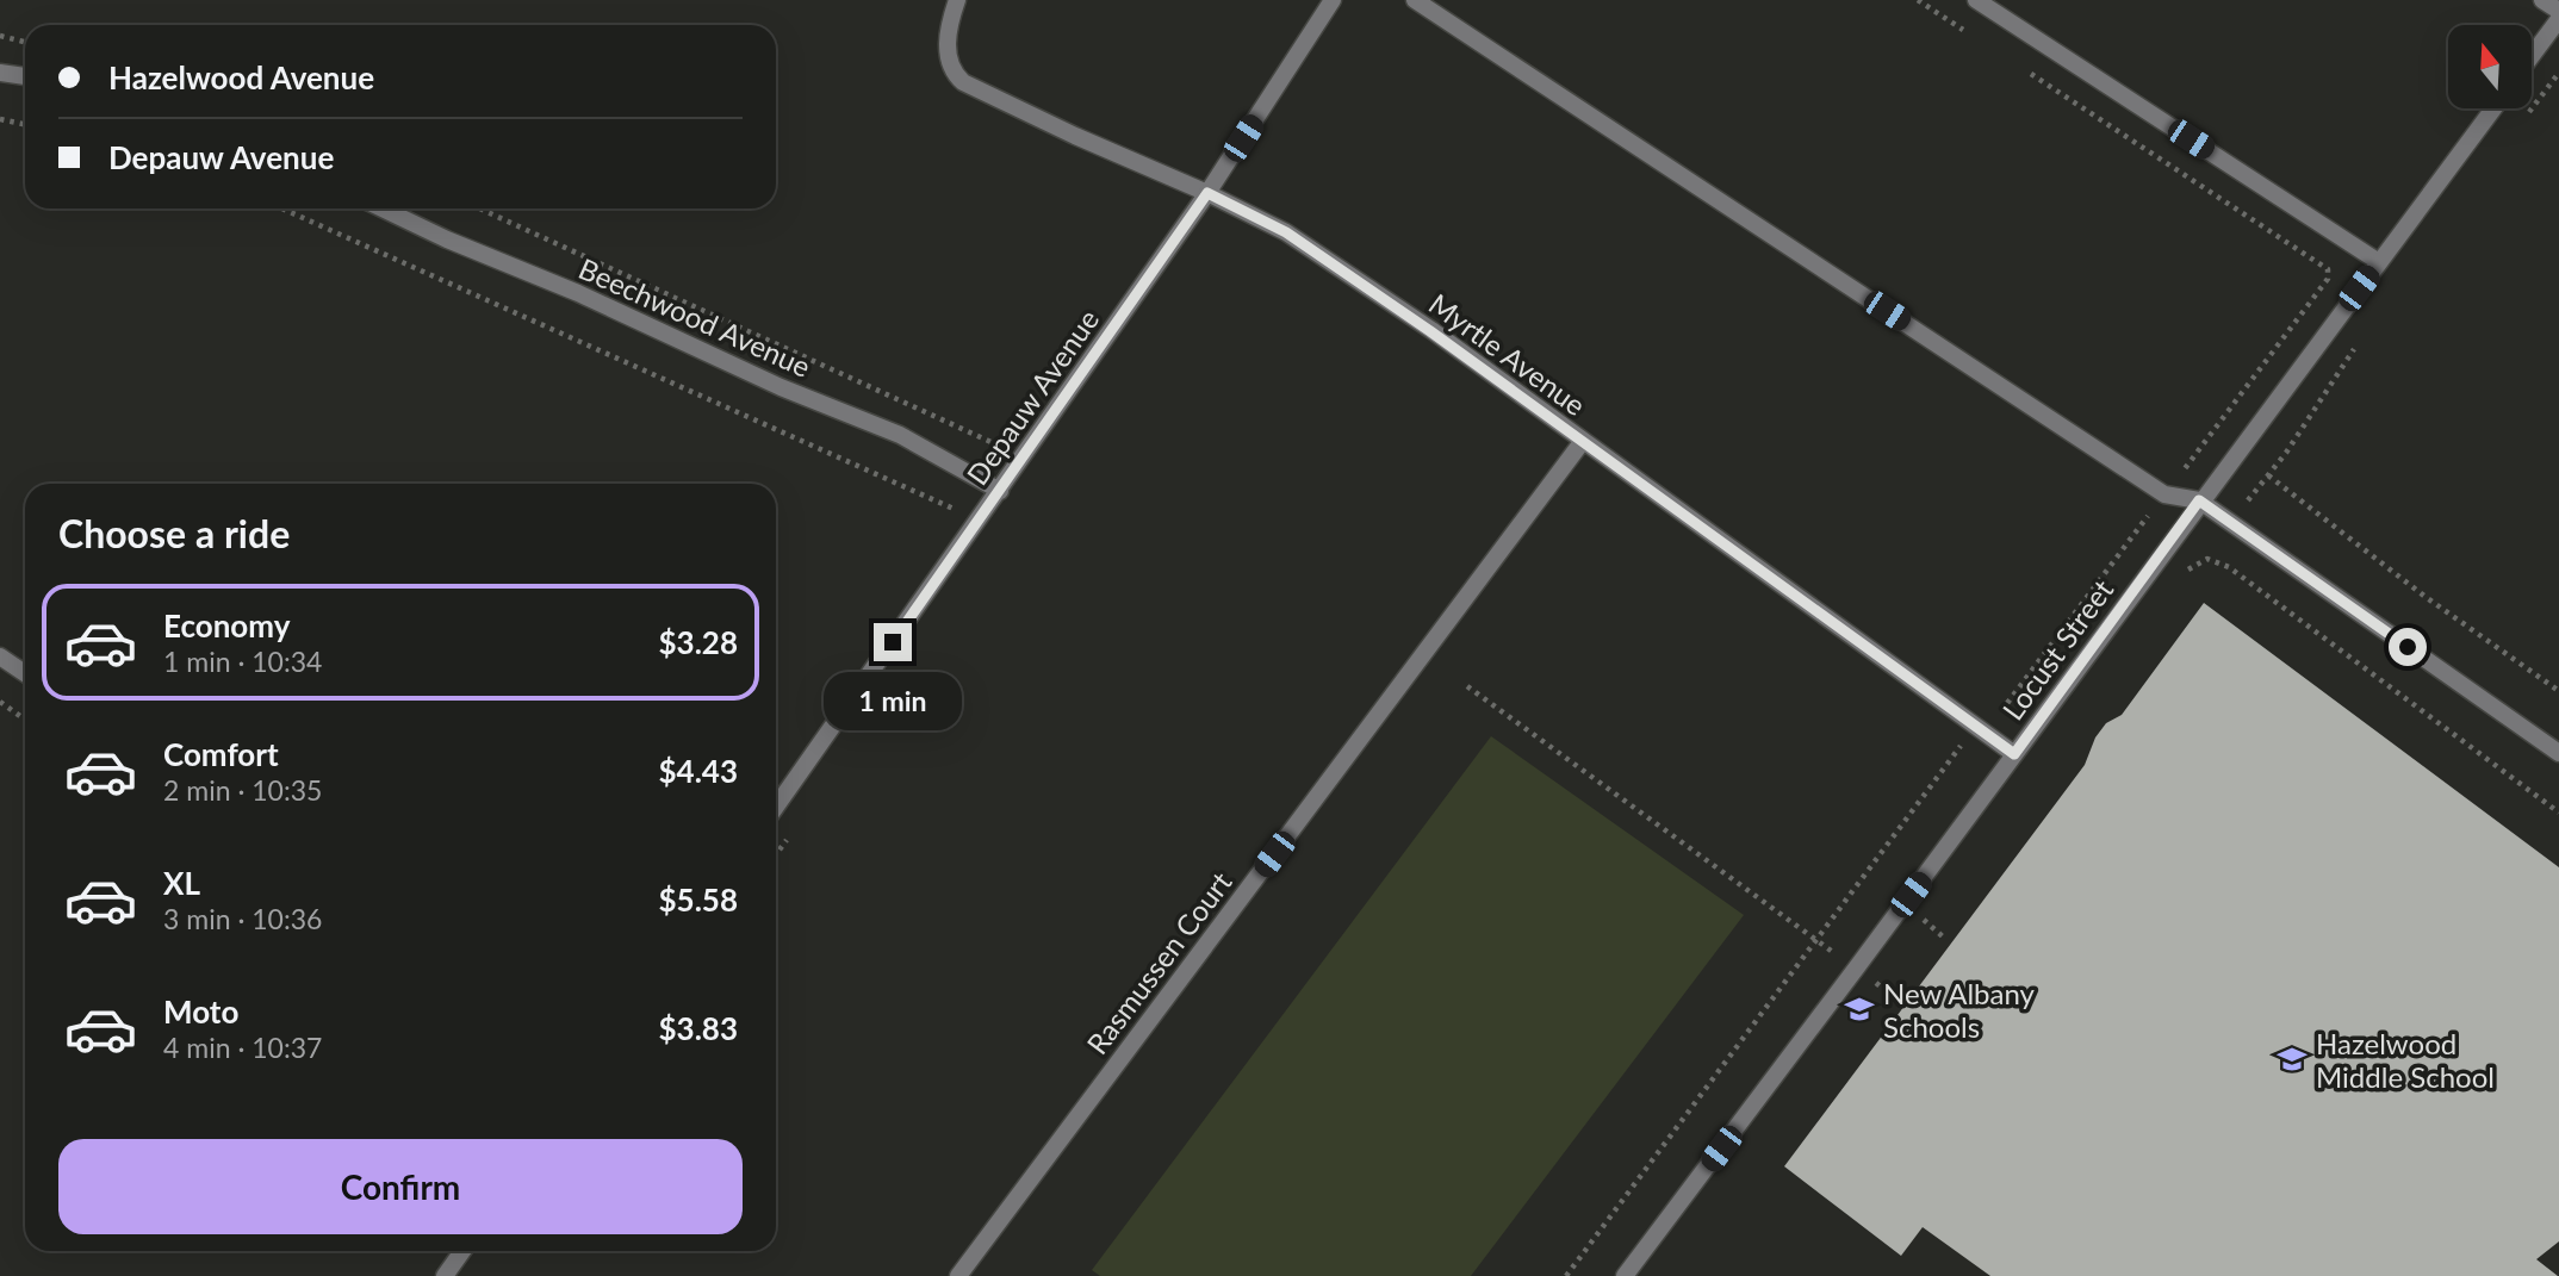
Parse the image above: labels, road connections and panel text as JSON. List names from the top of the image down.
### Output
{
  "streets": {
    "street": [
      "Beechwood Avenue",
      "Myrtle Avenue",
      "Depauw Avenue",
      "Locust Street",
      "Rasmussen Court"
    ]
  },
  "crossings": [
    ["Beechwood Avenue", "Depauw Avenue"],
    ["Myrtle Avenue", "Depauw Avenue"],
    ["Myrtle Avenue", "Locust Street"],
    ["Myrtle Avenue", "Rasmussen Court"]
  ],
  "places": {
    "school or university": ["New Albany Schools", "Hazelwood Middle School"]
  },
  "north": "top",
  "page": {
    "banner": ["Hazelwood Avenue", "Depauw Avenue"],
    "heading": "Choose a ride",
    "list": [
      {
        "name": "Economy",
        "note": "1 min · 10:34",
        "value": "$3.28"
      },
      {
        "name": "Comfort",
        "note": "2 min · 10:35",
        "value": "$4.43"
      },
      {
        "name": "XL",
        "note": "3 min · 10:36",
        "value": "$5.58"
      },
      {
        "name": "Moto",
        "note": "4 min · 10:37",
        "value": "$3.83"
      }
    ],
    "bubble": "1 min",
    "buttons": "Confirm"
  }
}
